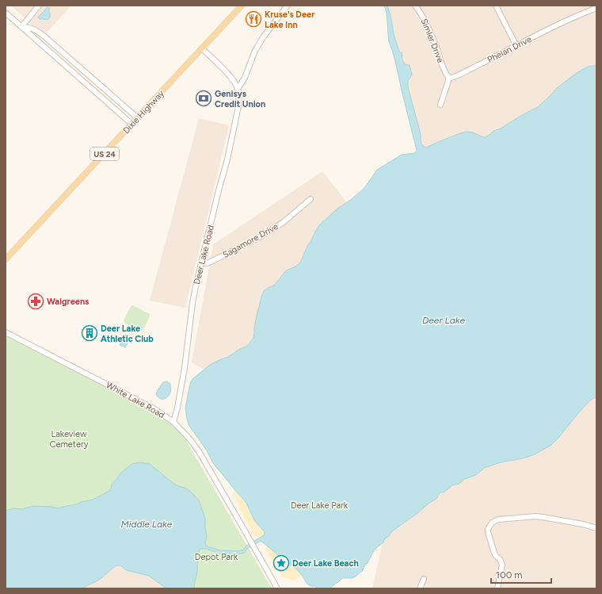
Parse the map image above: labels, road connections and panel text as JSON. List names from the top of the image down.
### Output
{
  "streets": {
    "main road": ["Dixie Highway", "US 24"],
    "street": [
      "Simler Drive",
      "Phelan Drive",
      "Sagamore Drive",
      "Deer Lake Road",
      "White Lake Road"
    ]
  },
  "crossings": [
    ["Simler Drive", "Phelan Drive"],
    ["Dixie Highway", "Deer Lake Road"],
    ["Sagamore Drive", "Deer Lake Road"],
    ["Deer Lake Road", "White Lake Road"]
  ],
  "water": ["Deer Lake", "Middle Lake"],
  "parks": ["Lakeview Cemetery", "Deer Lake Park", "Depot Park"],
  "places": {
    "restaurant": ["Kruse's Deer Lake Inn"],
    "bank": ["Genisys Credit Union"],
    "pharmacy": ["Walgreens"],
    "building": ["Deer Lake Athletic Club"],
    "place": ["Deer Lake Beach"]
  },
  "scale_bar": "100 m"
}
